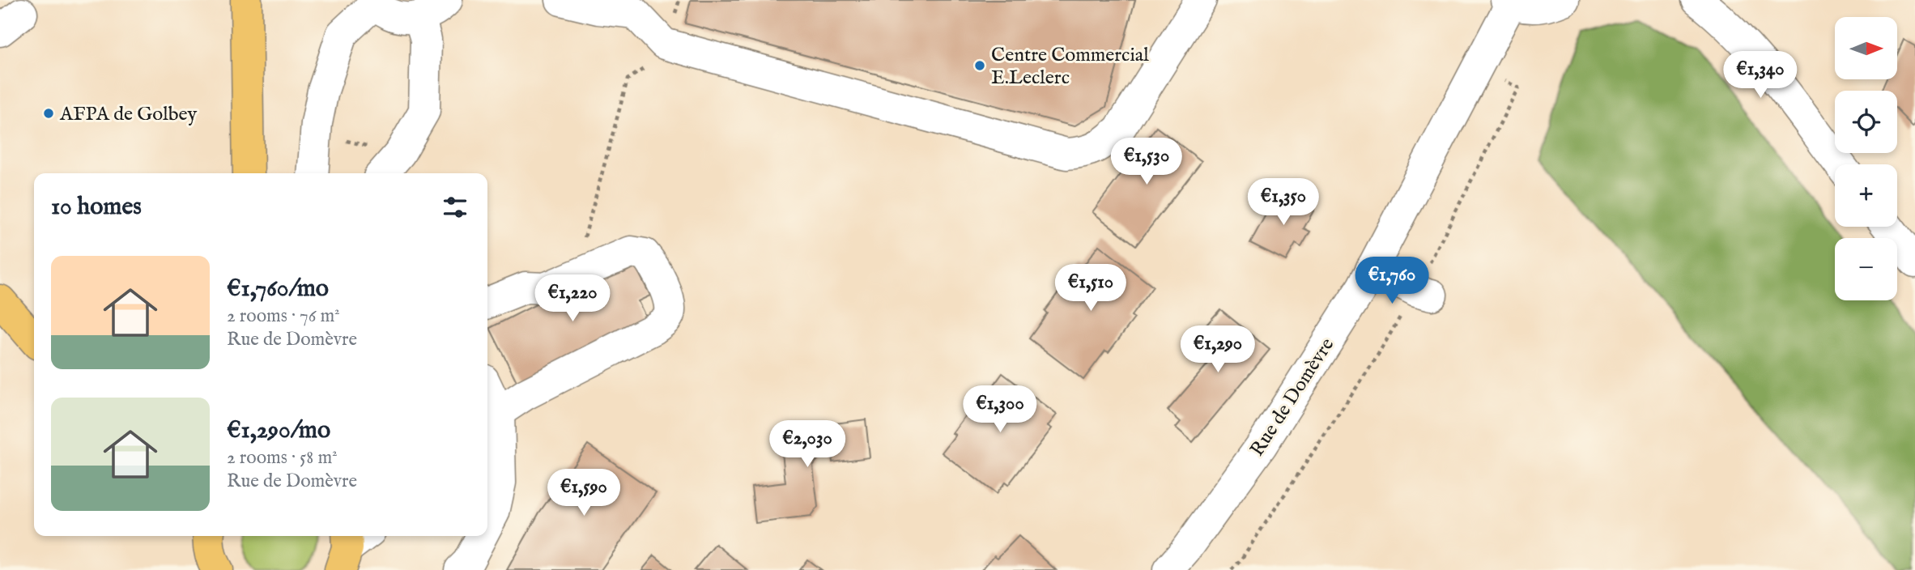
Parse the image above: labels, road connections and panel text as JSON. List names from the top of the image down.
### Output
{
  "streets": {
    "street": ["Rue de Domèvre"]
  },
  "places": ["Centre Commercial E.Leclerc", "AFPA de Golbey"],
  "north": "right",
  "page": {
    "map_buttons": ["+", "−"],
    "price": [
      "€1,340",
      "€1,530",
      "€1,350",
      "€1,760",
      "€1,510",
      "€1,220",
      "€1,290",
      "€1,300",
      "€2,030",
      "€1,590"
    ],
    "heading": "10 homes",
    "list": [
      {
        "name": "€1,760/mo",
        "note": "2 rooms · 76 m² · Rue de Domèvre"
      },
      {
        "name": "€1,290/mo",
        "note": "2 rooms · 58 m² · Rue de Domèvre"
      }
    ]
  }
}
